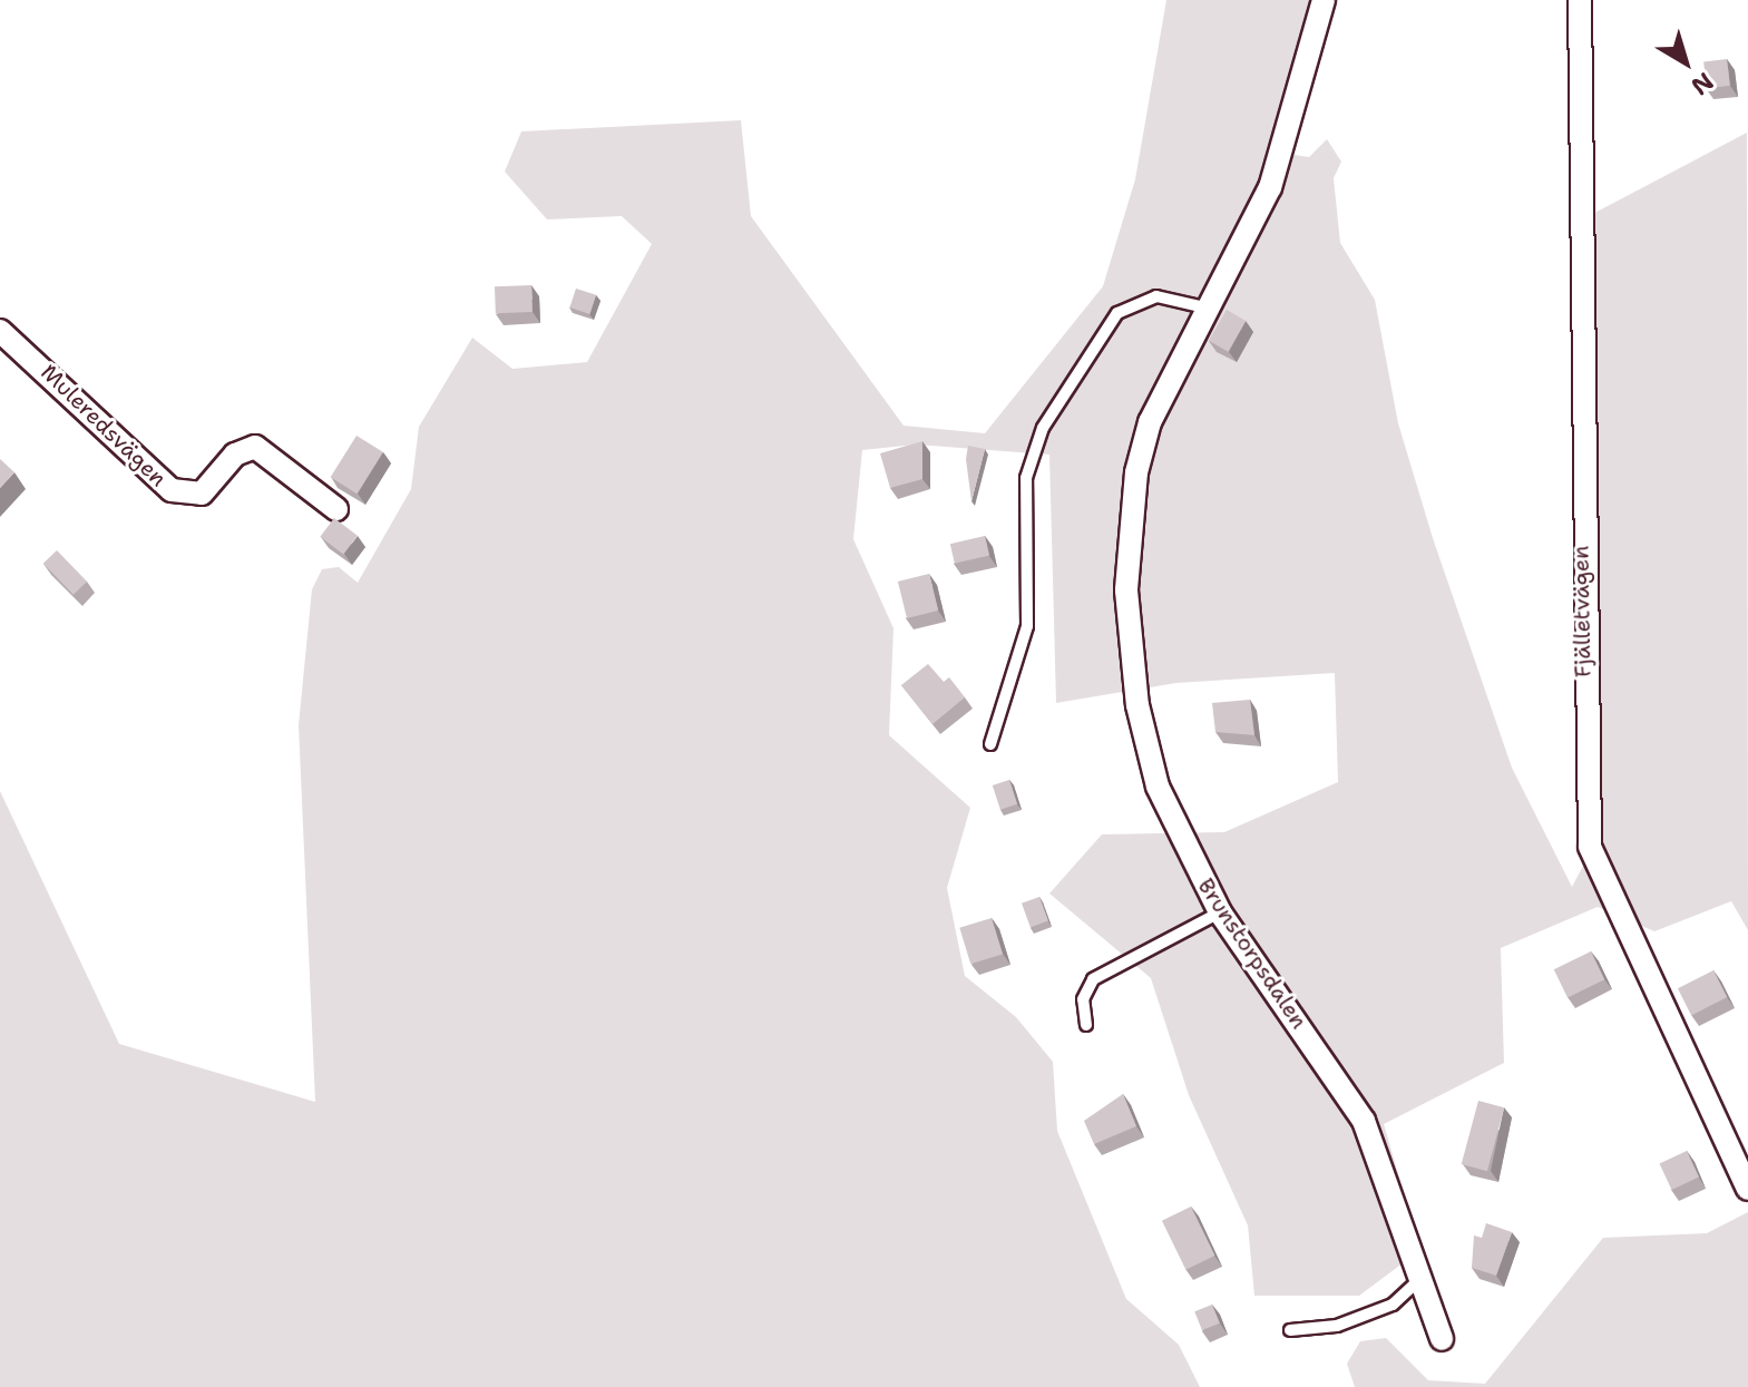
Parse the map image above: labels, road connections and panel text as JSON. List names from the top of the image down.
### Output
{
  "streets": {
    "street": ["Muleredsvägen", "Fjälletvägen", "Brunstorpsdalen"]
  },
  "north": "bottom right"
}
